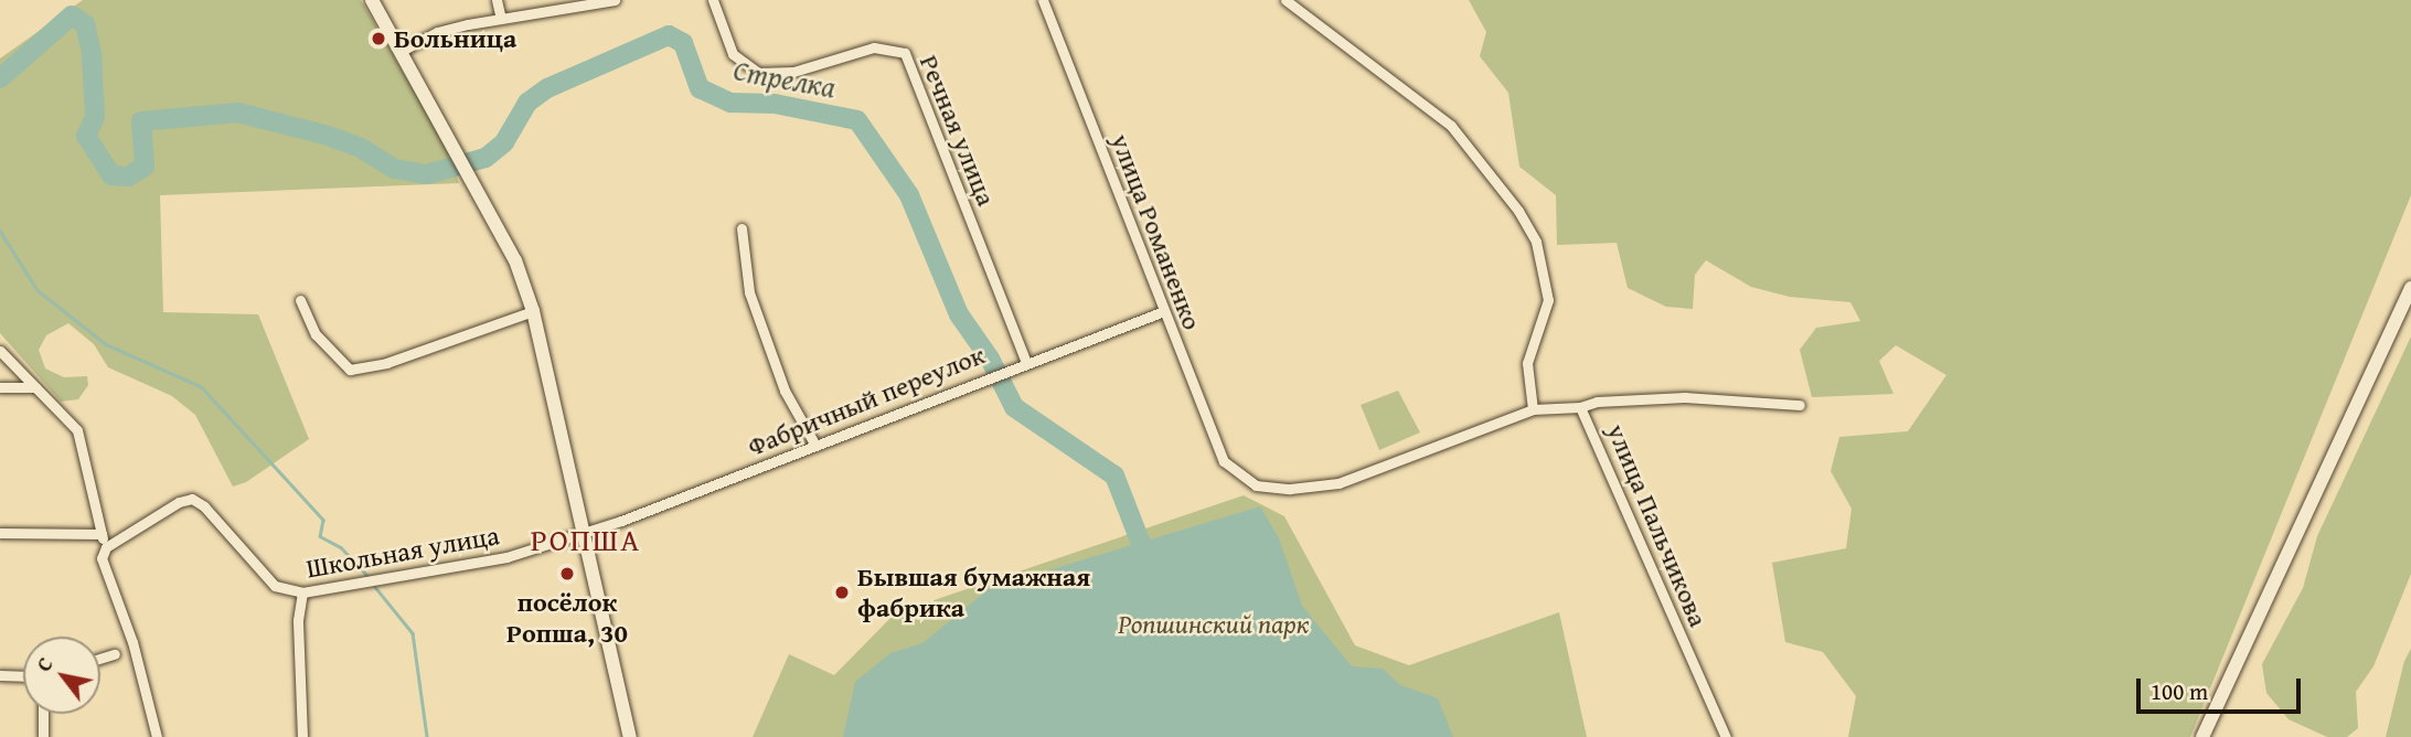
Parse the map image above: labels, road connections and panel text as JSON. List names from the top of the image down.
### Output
{
  "streets": {
    "street": [
      "Речная улица",
      "улица Романенко",
      "Фабричный переулок",
      "улица Пальчикова",
      "Школьная улица"
    ]
  },
  "crossings": [
    ["Речная улица", "Фабричный переулок"],
    ["улица Романенко", "Фабричный переулок"],
    ["улица Романенко", "улица Пальчикова"],
    ["Фабричный переулок", "Школьная улица"]
  ],
  "districts": ["РОПША"],
  "water": ["Стрелка"],
  "parks": ["Ропшинский парк"],
  "places": ["Больница", "посёлок Ропша, 30", "Бывшая бумажная фабрика"],
  "scale_bar": "100 m",
  "north": "top left"
}
